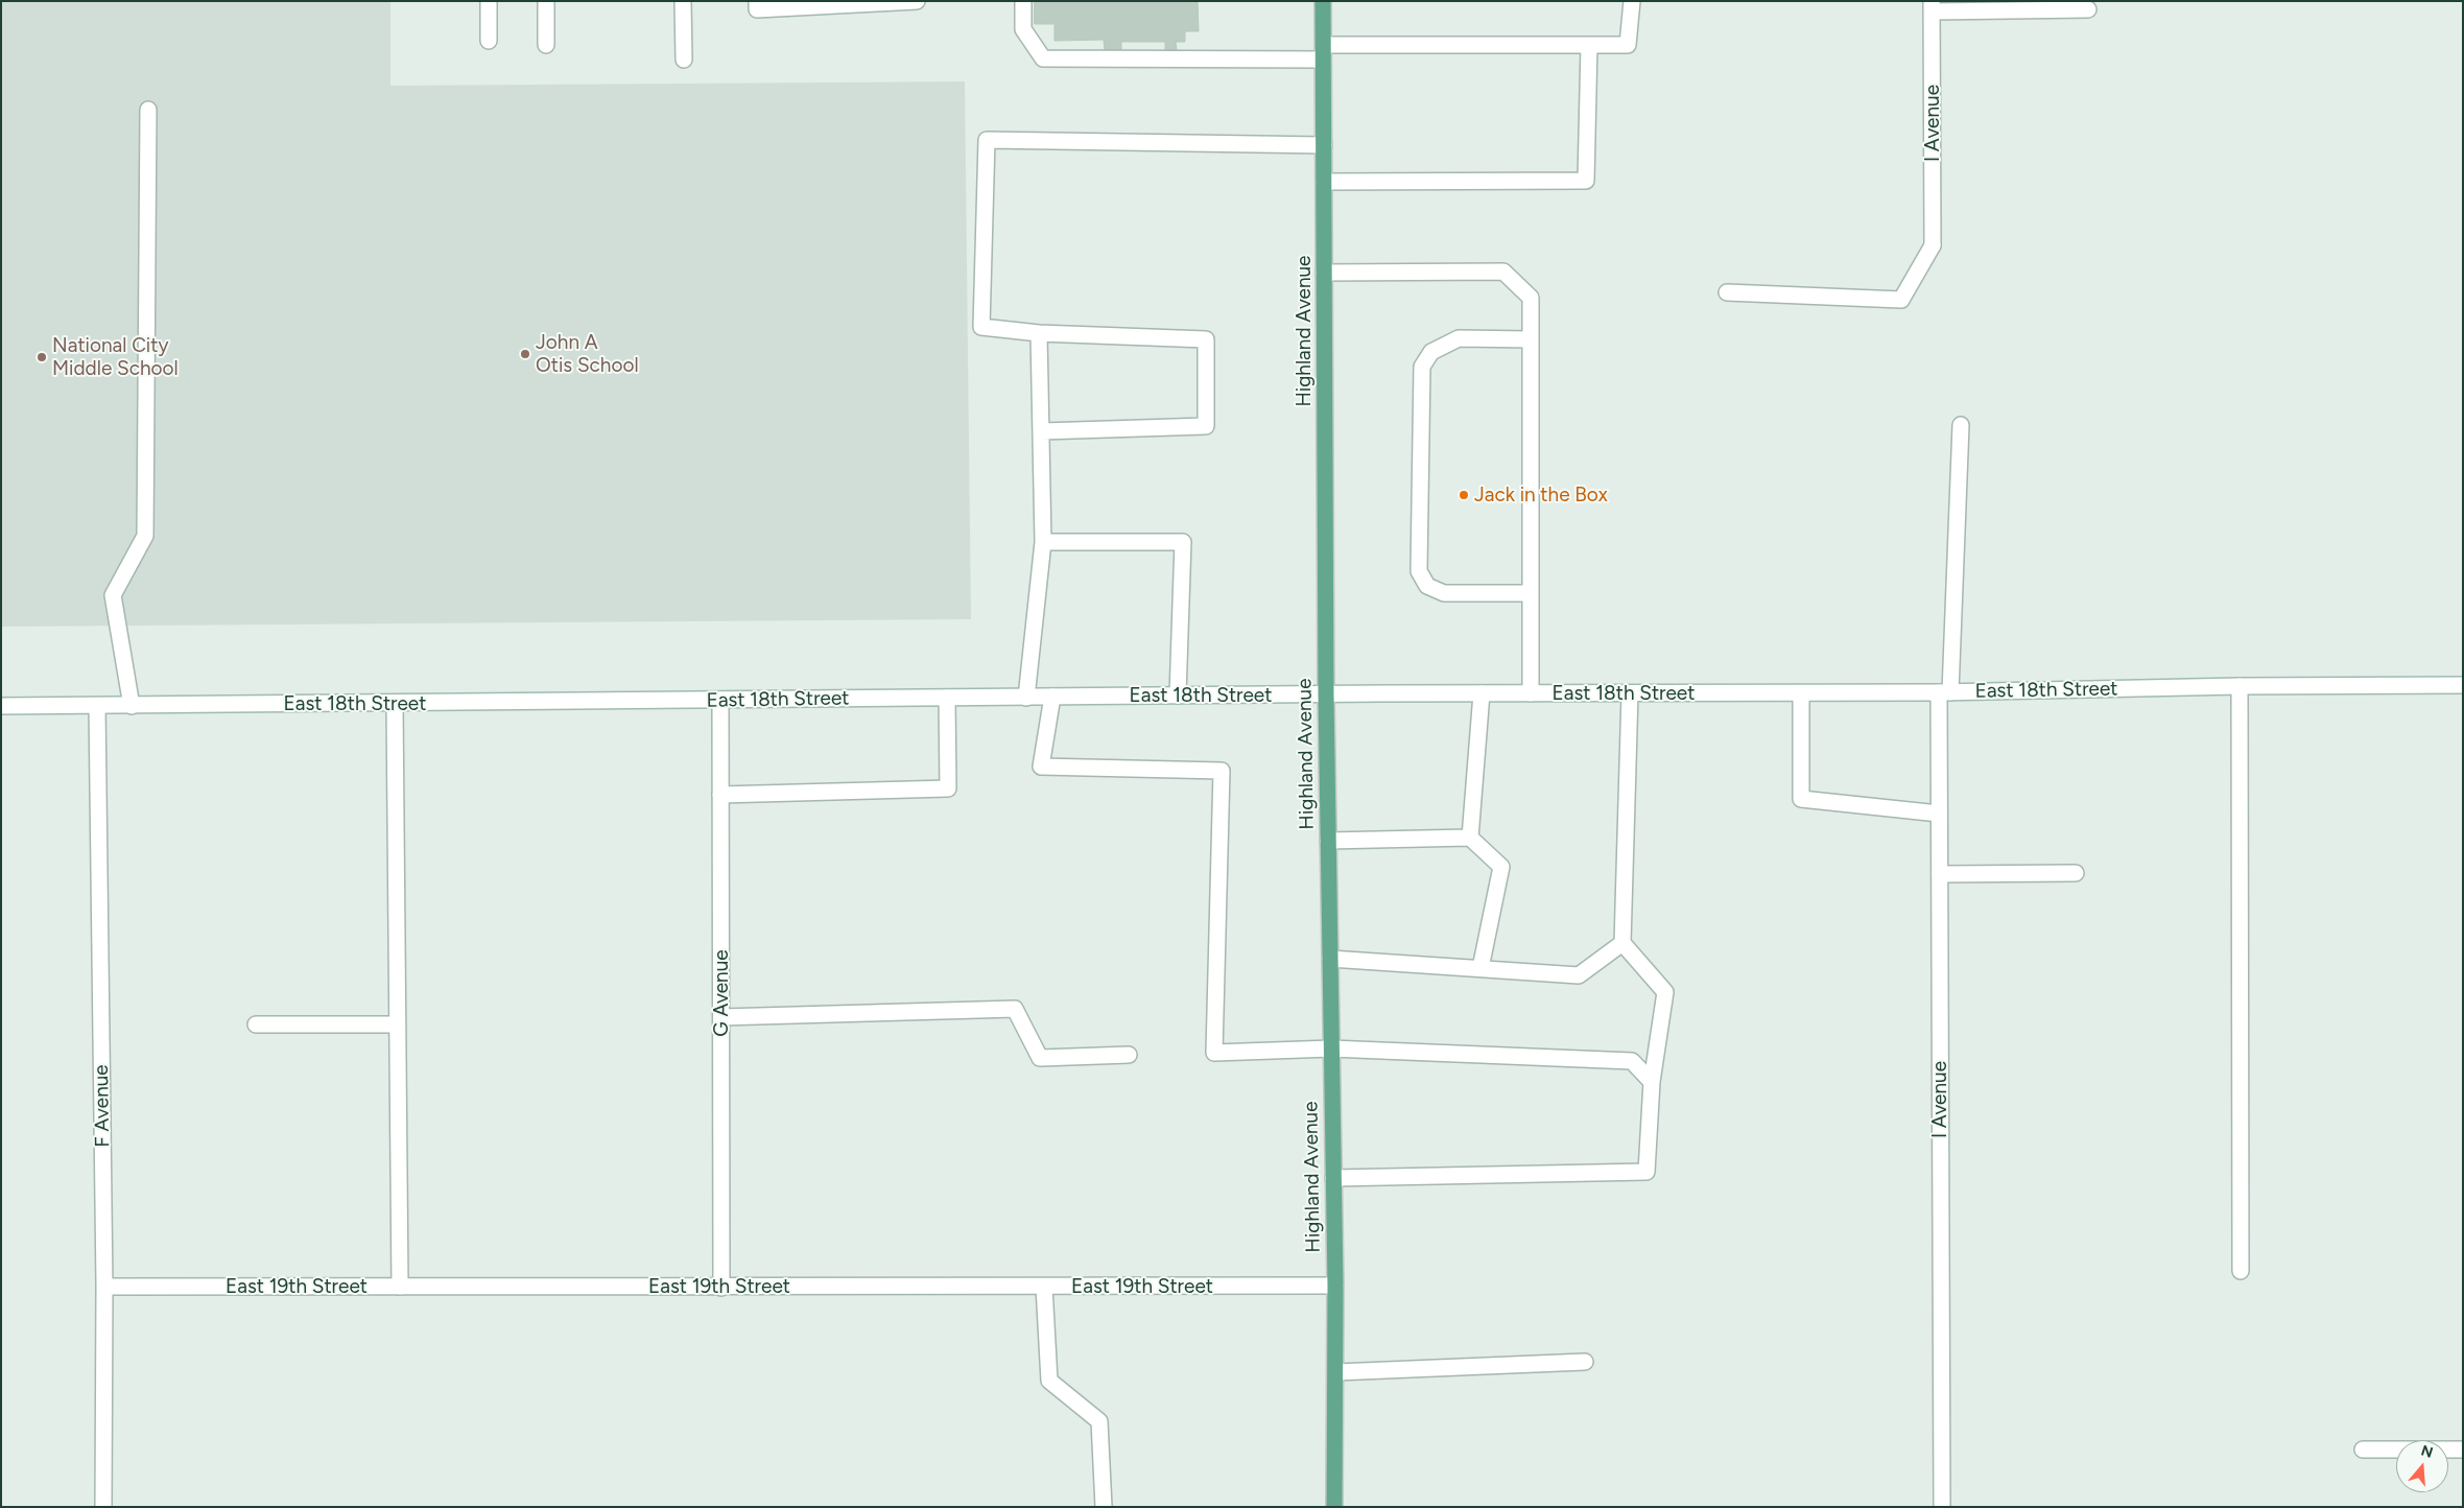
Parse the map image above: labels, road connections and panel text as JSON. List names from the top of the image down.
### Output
{
  "streets": {
    "main road": ["Highland Avenue"],
    "street": [
      "I Avenue",
      "East 18th Street",
      "G Avenue",
      "F Avenue",
      "East 19th Street"
    ]
  },
  "crossings": [
    ["I Avenue", "East 18th Street"],
    ["Highland Avenue", "East 18th Street"],
    ["Highland Avenue", "East 19th Street"],
    ["East 18th Street", "G Avenue"],
    ["East 18th Street", "F Avenue"],
    ["G Avenue", "East 19th Street"],
    ["F Avenue", "East 19th Street"]
  ],
  "places": ["John A Otis School", "National City Middle School", "Jack in the Box"],
  "north": "top"
}
